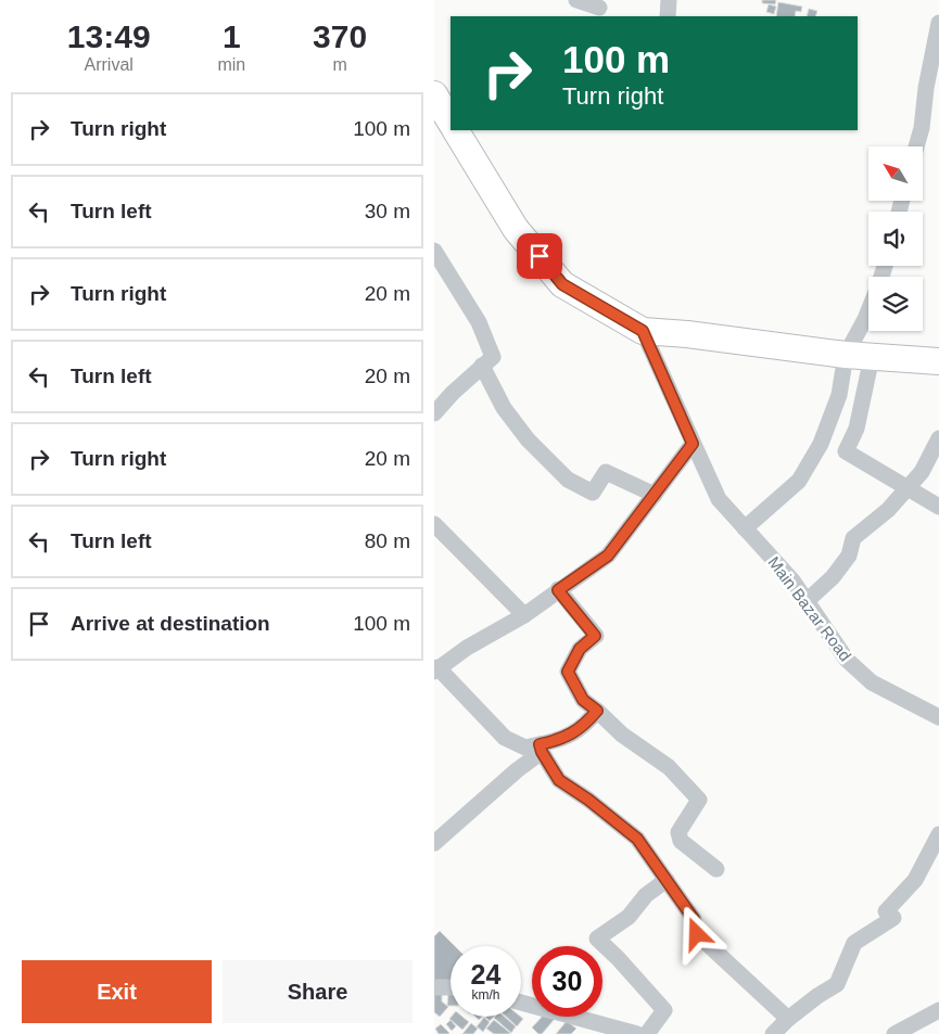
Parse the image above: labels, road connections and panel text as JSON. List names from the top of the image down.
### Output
{
  "streets": {
    "street": ["Main Bazar Road"]
  },
  "north": "top left",
  "page": {
    "eta": [
      "13:49",
      "Arrival",
      "1",
      "min",
      "370",
      "m"
    ],
    "turn": ["100 m", "Turn right"],
    "list": [
      {
        "name": "Turn right",
        "value": "100 m"
      },
      {
        "name": "Turn left",
        "value": "30 m"
      },
      {
        "name": "Turn right",
        "value": "20 m"
      },
      {
        "name": "Turn left",
        "value": "20 m"
      },
      {
        "name": "Turn right",
        "value": "20 m"
      },
      {
        "name": "Turn left",
        "value": "80 m"
      },
      {
        "name": "Arrive at destination",
        "value": "100 m"
      }
    ],
    "speed": "24 km/h",
    "limit": "30",
    "buttons": ["Exit", "Share"]
  }
}
